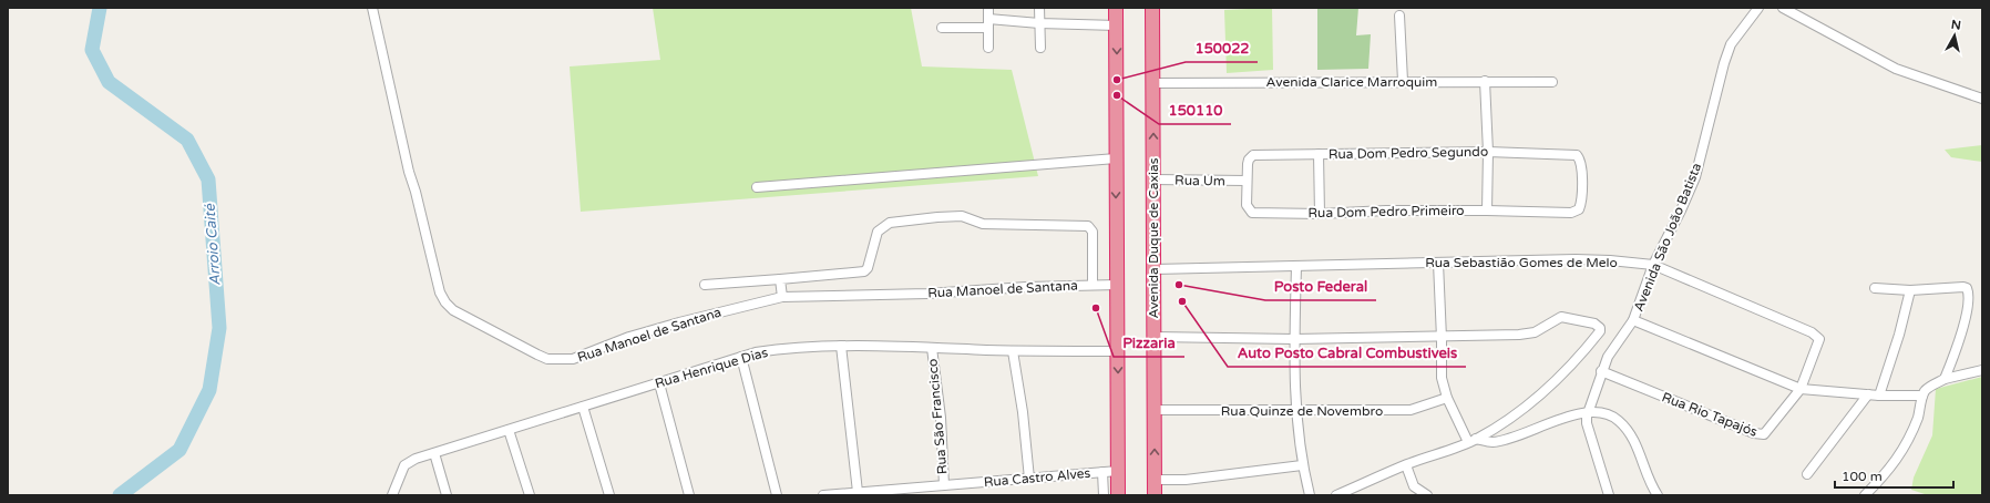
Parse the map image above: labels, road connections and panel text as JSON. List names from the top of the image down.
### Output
{
  "streets": {
    "highway": ["Avenida Duque de Caxias"],
    "street": [
      "Avenida Clarice Marroquim",
      "Rua Dom Pedro Segundo",
      "Rua Um",
      "Rua Dom Pedro Primeiro",
      "Avenida São João Batista",
      "Rua Sebastião Gomes de Melo",
      "Rua Manoel de Santana",
      "Rua Henrique Dias",
      "Rua Quinze de Novembro",
      "Rua Rio Tapajós",
      "Rua São Francisco",
      "Rua Castro Alves"
    ]
  },
  "crossings": [
    ["Avenida Clarice Marroquim", "Avenida Duque de Caxias"],
    ["Rua Dom Pedro Segundo", "Rua Dom Pedro Primeiro"],
    ["Rua Um", "Rua Dom Pedro Primeiro"],
    ["Rua Um", "Avenida Duque de Caxias"],
    ["Avenida São João Batista", "Rua Sebastião Gomes de Melo"],
    ["Avenida São João Batista", "Rua Rio Tapajós"],
    ["Avenida Duque de Caxias", "Rua Sebastião Gomes de Melo"],
    ["Avenida Duque de Caxias", "Rua Quinze de Novembro"],
    ["Rua Sebastião Gomes de Melo", "Rua Rio Tapajós"],
    ["Rua Henrique Dias", "Rua São Francisco"],
    ["Rua São Francisco", "Rua Castro Alves"]
  ],
  "water": ["Arroio Caité"],
  "places": [
    "150022",
    "150110",
    "Posto Federal",
    "Auto Posto Cabral Combustiveis",
    "Pizzaria"
  ],
  "scale_bar": "100 m",
  "north": "top"
}
